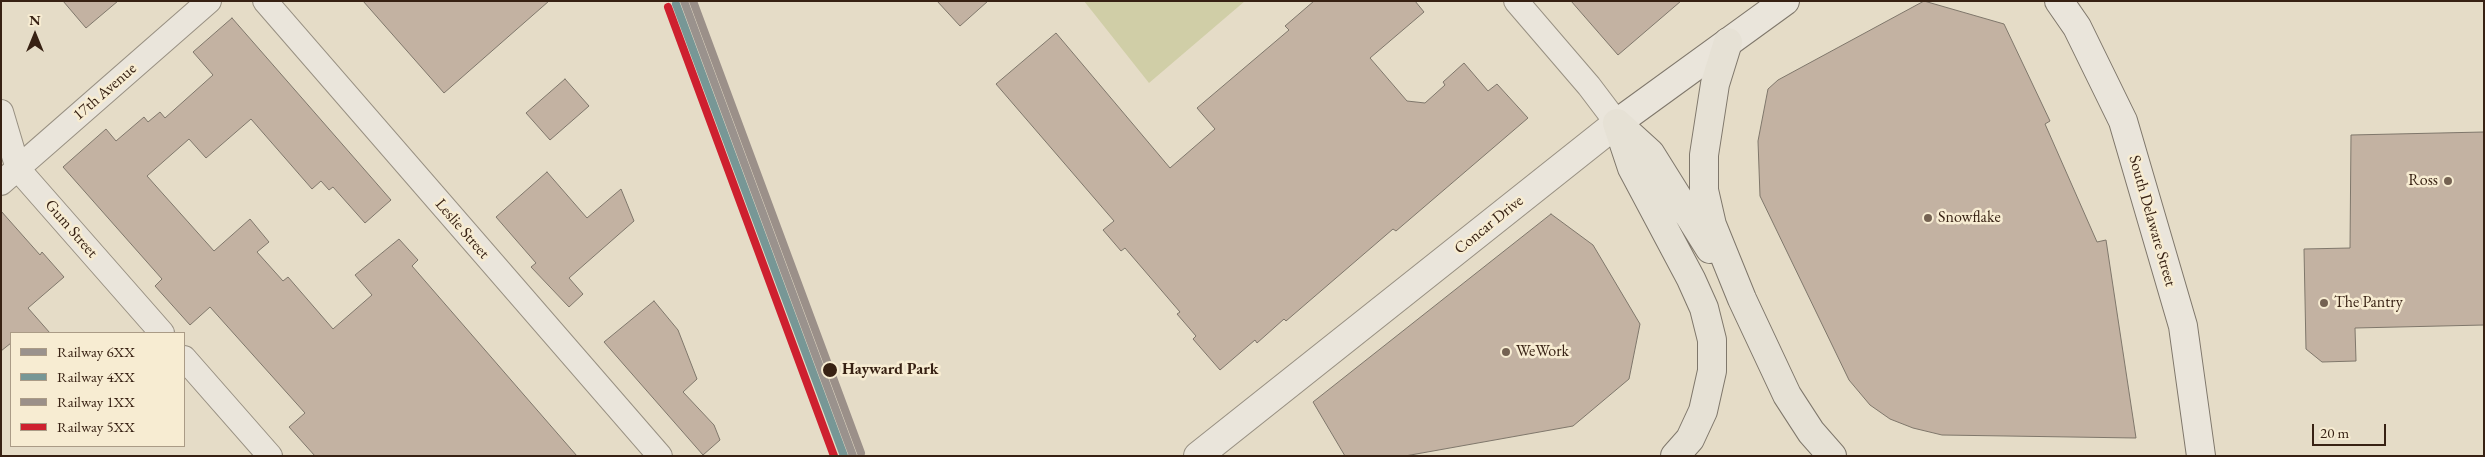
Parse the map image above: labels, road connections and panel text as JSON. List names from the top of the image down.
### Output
{
  "streets": {
    "main road": ["South Delaware Street", "Concar Drive"],
    "street": ["17th Avenue", "Gum Street", "Leslie Street"]
  },
  "crossings": [
    ["17th Avenue", "Gum Street"]
  ],
  "places": [
    "Ross",
    "Snowflake",
    "The Pantry",
    "WeWork",
    "Hayward Park"
  ],
  "lines": [
    "rail line 6XX",
    "rail line 1XX",
    "rail line 4XX",
    "rail line 5XX"
  ],
  "legend": [
    "Railway 6XX",
    "Railway 4XX",
    "Railway 1XX",
    "Railway 5XX"
  ],
  "scale_bar": "20 m",
  "north": "top"
}
